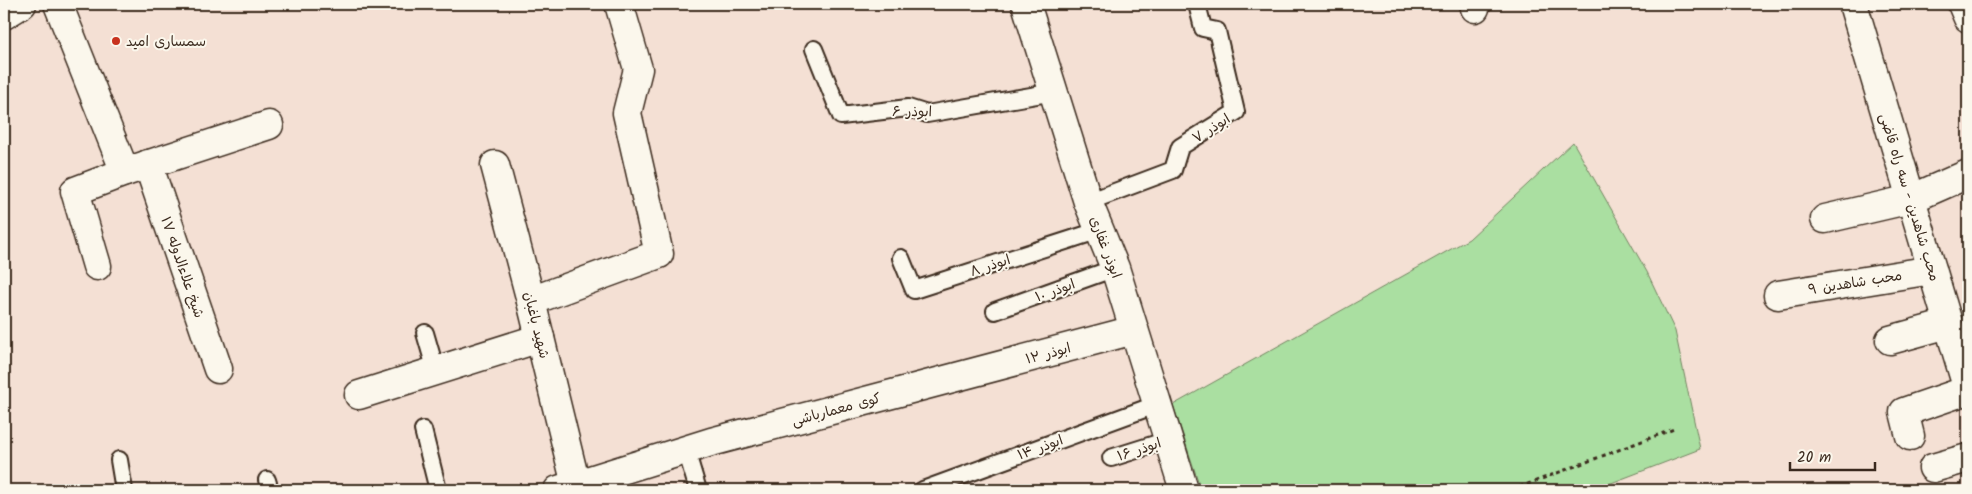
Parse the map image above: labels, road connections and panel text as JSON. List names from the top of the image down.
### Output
{
  "streets": {
    "street": [
      "محب شاهدین - سه راه قاضی",
      "ابوذر غفاری",
      "شیخ علاءالدوله ۱۷",
      "محب شاهدین ۹",
      "شهید باغبان",
      "ابوذر ۱۲",
      "کوی معمارباشی"
    ],
    "lane": [
      "ابوذر ۶",
      "ابوذر ۷",
      "ابوذر ۸",
      "ابوذر ۱۰",
      "ابوذر ۱۴",
      "ابوذر ۱۶"
    ]
  },
  "crossings": [
    ["ابوذر ۶", "ابوذر غفاری"],
    ["ابوذر ۷", "ابوذر غفاری"],
    ["محب شاهدین - سه راه قاضی", "محب شاهدین ۹"],
    ["ابوذر غفاری", "ابوذر ۸"],
    ["ابوذر غفاری", "ابوذر ۱۰"],
    ["ابوذر غفاری", "ابوذر ۱۲"],
    ["ابوذر غفاری", "ابوذر ۱۴"],
    ["ابوذر غفاری", "ابوذر ۱۶"],
    ["شهید باغبان", "کوی معمارباشی"],
    ["ابوذر ۱۲", "کوی معمارباشی"]
  ],
  "places": ["سمساری امید"],
  "scale_bar": "20 m"
}
